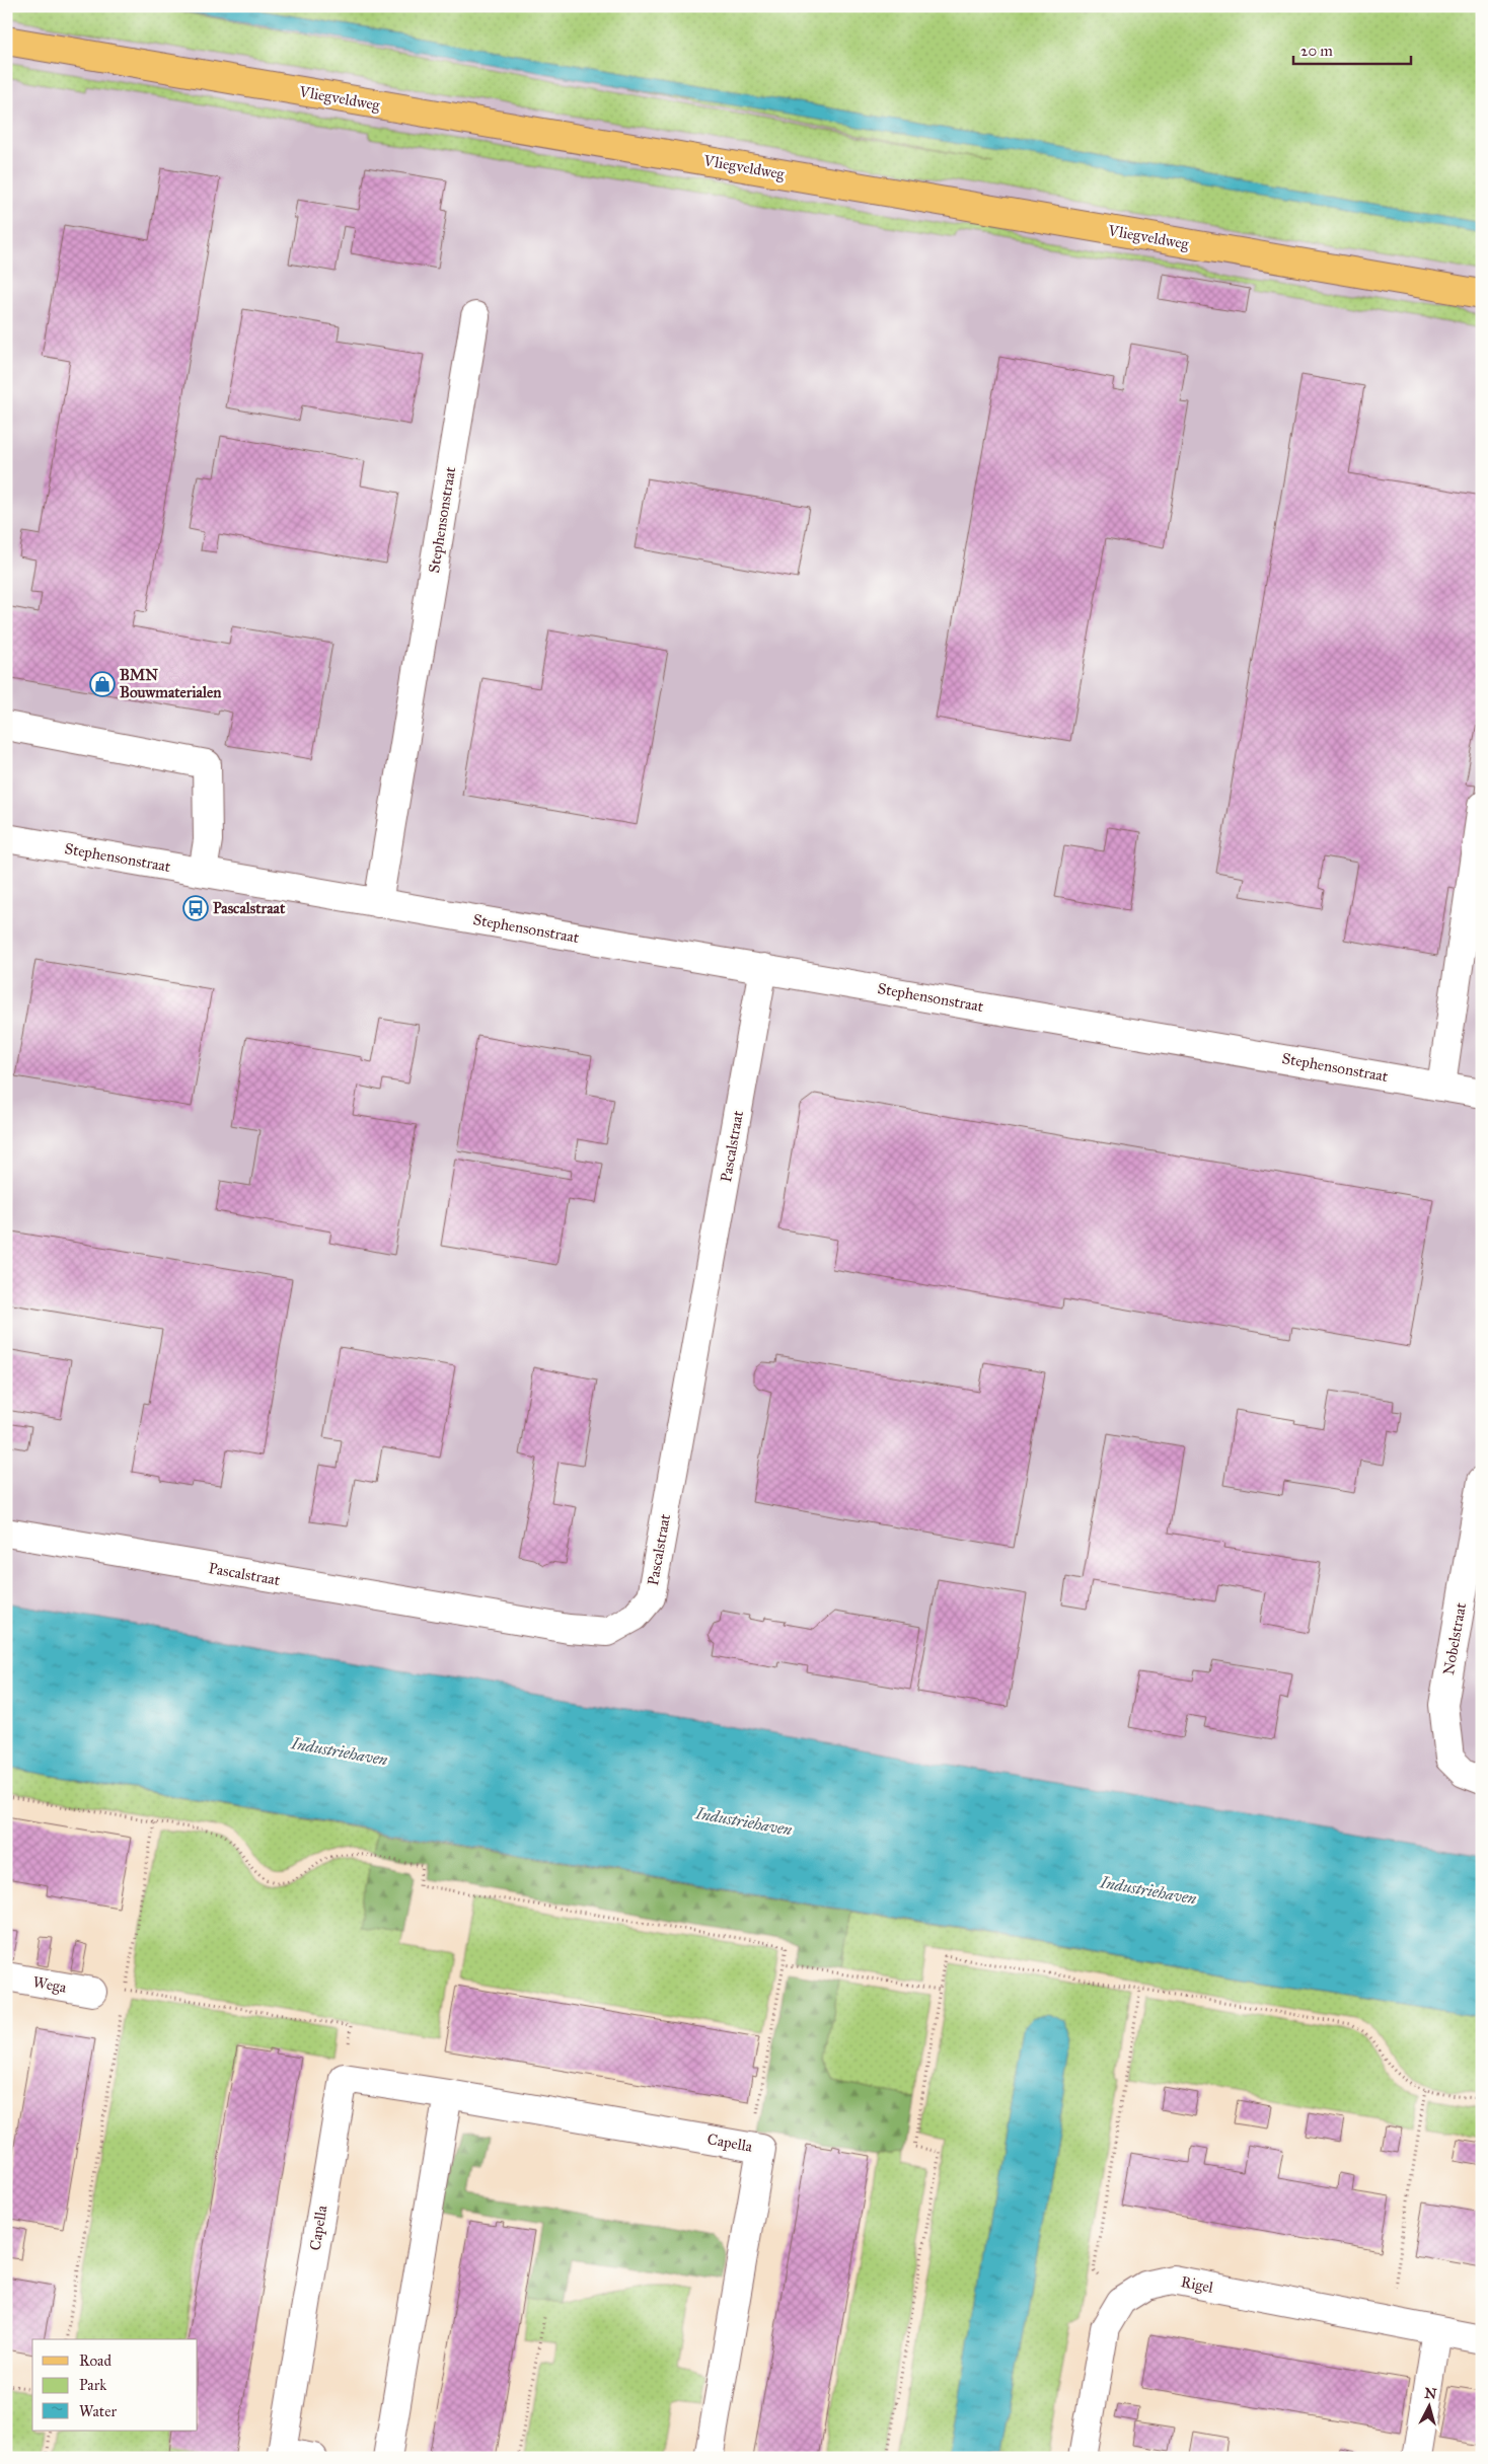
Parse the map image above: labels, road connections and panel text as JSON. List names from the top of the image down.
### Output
{
  "streets": {
    "main road": ["Vliegveldweg"],
    "street": [
      "Stephensonstraat",
      "Pascalstraat",
      "Nobelstraat",
      "Wega",
      "Capella",
      "Rigel"
    ]
  },
  "crossings": [
    ["Stephensonstraat", "Pascalstraat"]
  ],
  "water": ["Industriehaven"],
  "places": {
    "shop": ["BMN Bouwmaterialen"],
    "bus stop": ["Pascalstraat"]
  },
  "legend": ["Road", "Park", "Water"],
  "scale_bar": "20 m",
  "north": "top"
}
